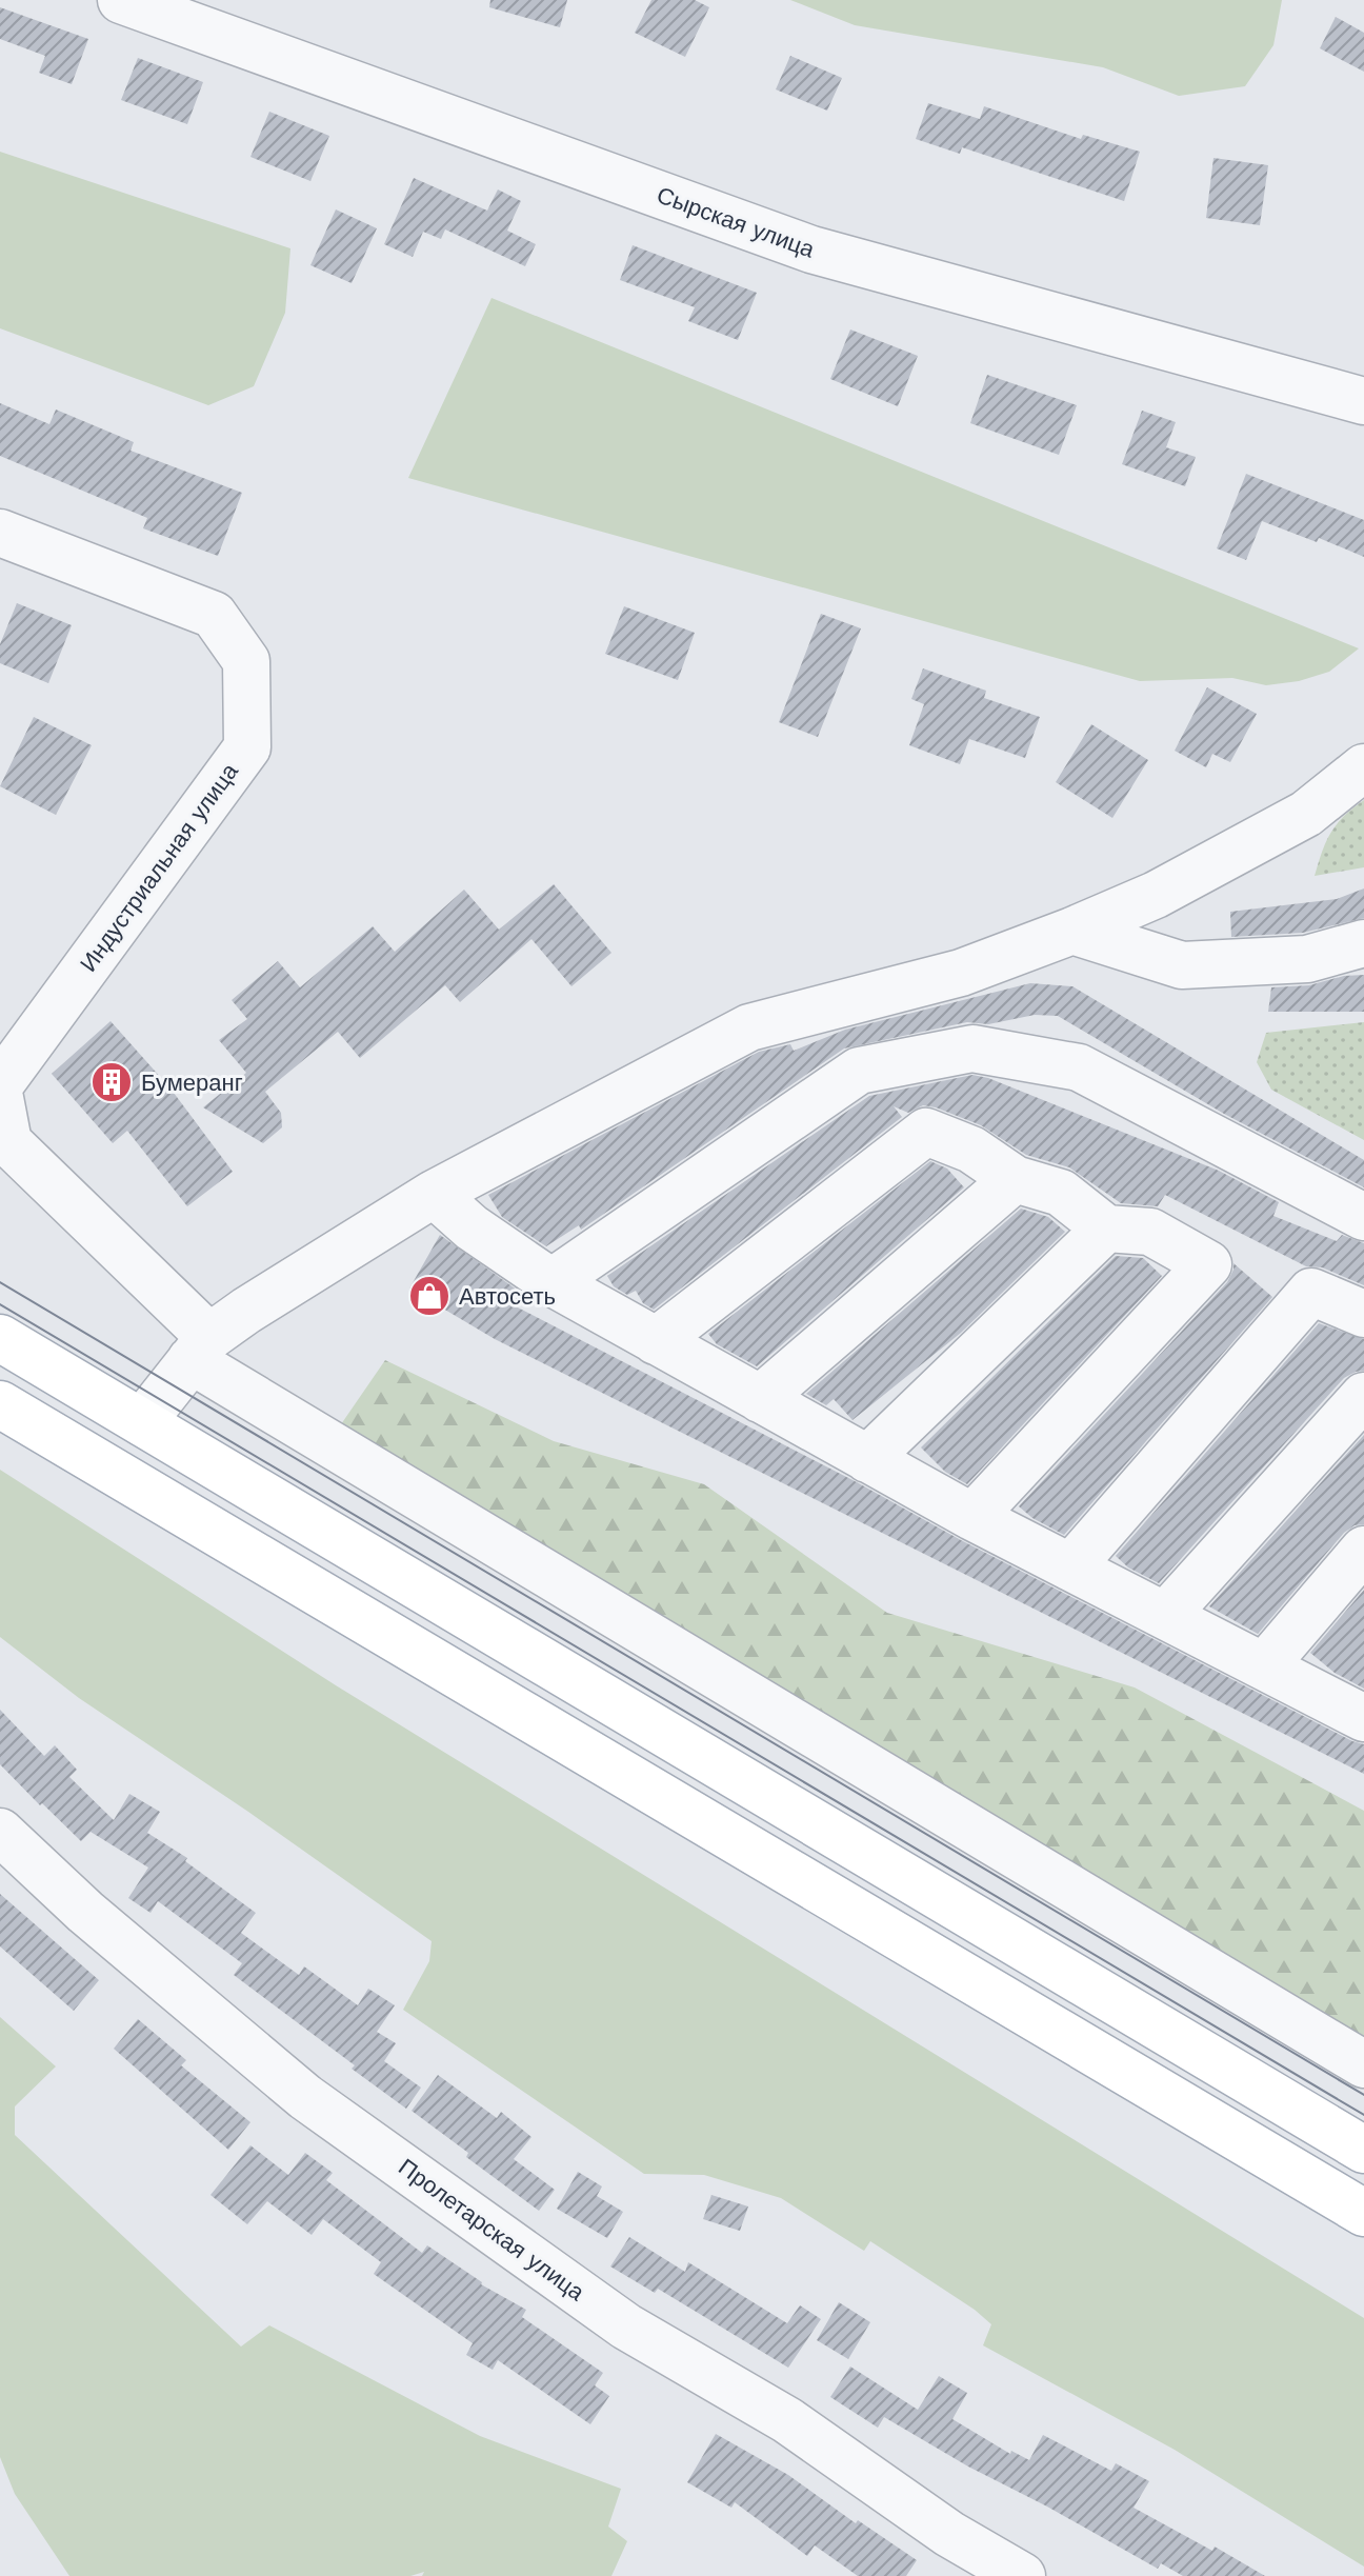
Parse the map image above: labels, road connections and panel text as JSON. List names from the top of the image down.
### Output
{
  "streets": {
    "street": ["Сырская улица", "Индустриальная улица", "Пролетарская улица"]
  },
  "places": {
    "building": ["Бумеранг"],
    "shop": ["Автосеть"]
  }
}
